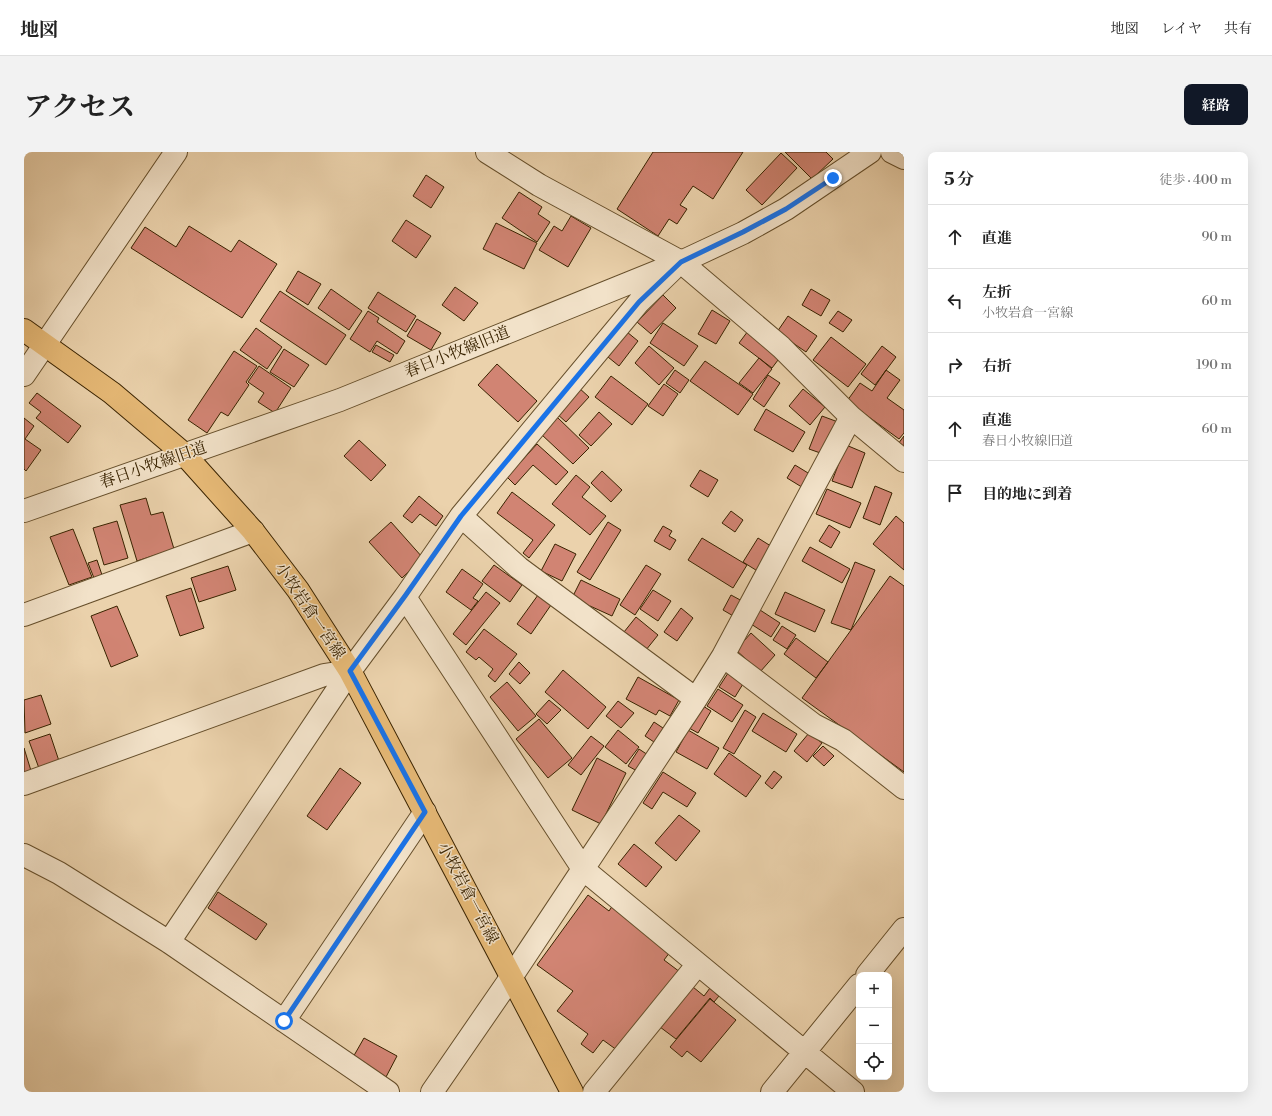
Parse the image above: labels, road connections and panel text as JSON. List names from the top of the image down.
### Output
{
  "streets": {
    "main road": ["小牧岩倉一宮線"],
    "street": ["春日小牧線旧道"]
  },
  "crossings": [
    ["春日小牧線旧道", "小牧岩倉一宮線"]
  ],
  "page": {
    "header": "地図",
    "nav": ["地図", "レイヤ", "共有"],
    "title": "アクセス",
    "buttons": "経路",
    "heading": ["5 分", "徒歩 · 400 m"],
    "list": [
      ["直進", "90 m"],
      ["左折", "小牧岩倉一宮線", "60 m"],
      ["右折", "190 m"],
      ["直進", "春日小牧線旧道", "60 m"],
      "目的地に到着"
    ],
    "map_buttons": ["+", "−"]
  }
}
